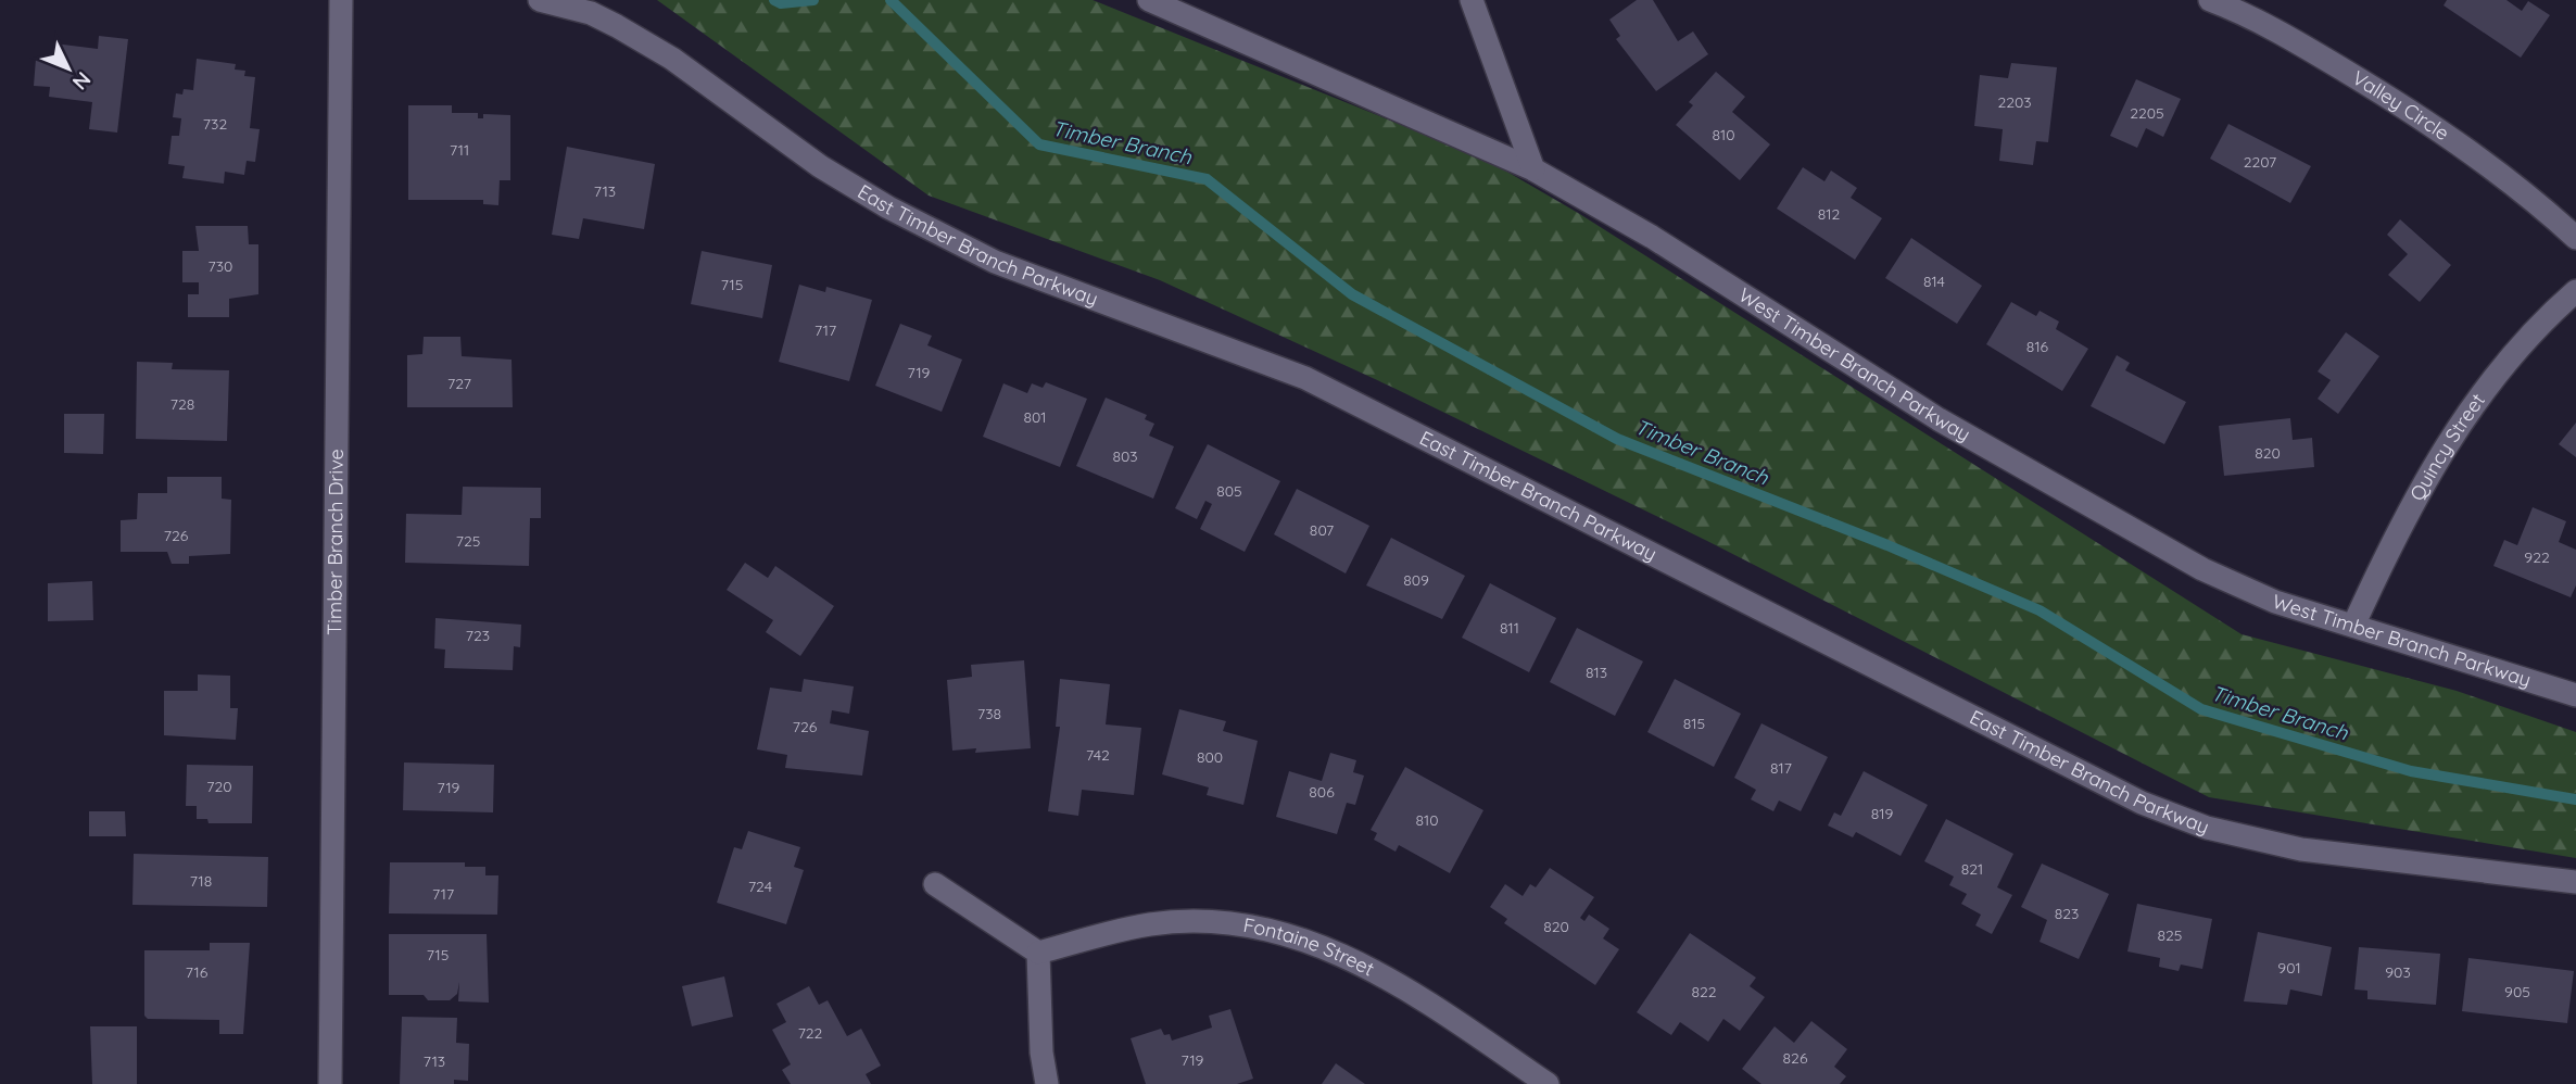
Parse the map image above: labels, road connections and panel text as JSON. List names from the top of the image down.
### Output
{
  "streets": {
    "street": [
      "Valley Circle",
      "East Timber Branch Parkway",
      "West Timber Branch Parkway",
      "Quincy Street",
      "Timber Branch Drive",
      "Fontaine Street"
    ]
  },
  "crossings": [
    ["West Timber Branch Parkway", "Quincy Street"]
  ],
  "water": ["Timber Branch"],
  "house_numbers": [
    "2203",
    "2205",
    "732",
    "810",
    "711",
    "2207",
    "713",
    "812",
    "730",
    "814",
    "715",
    "717",
    "816",
    "719",
    "727",
    "728",
    "801",
    "820",
    "803",
    "805",
    "807",
    "726",
    "725",
    "922",
    "809",
    "811",
    "723",
    "813",
    "738",
    "815",
    "726",
    "742",
    "800",
    "817",
    "720",
    "719",
    "806",
    "819",
    "810",
    "821",
    "718",
    "724",
    "717",
    "823",
    "820",
    "825",
    "715",
    "901",
    "716",
    "903",
    "822",
    "905",
    "722",
    "826",
    "719",
    "713"
  ],
  "north": "bottom right"
}
